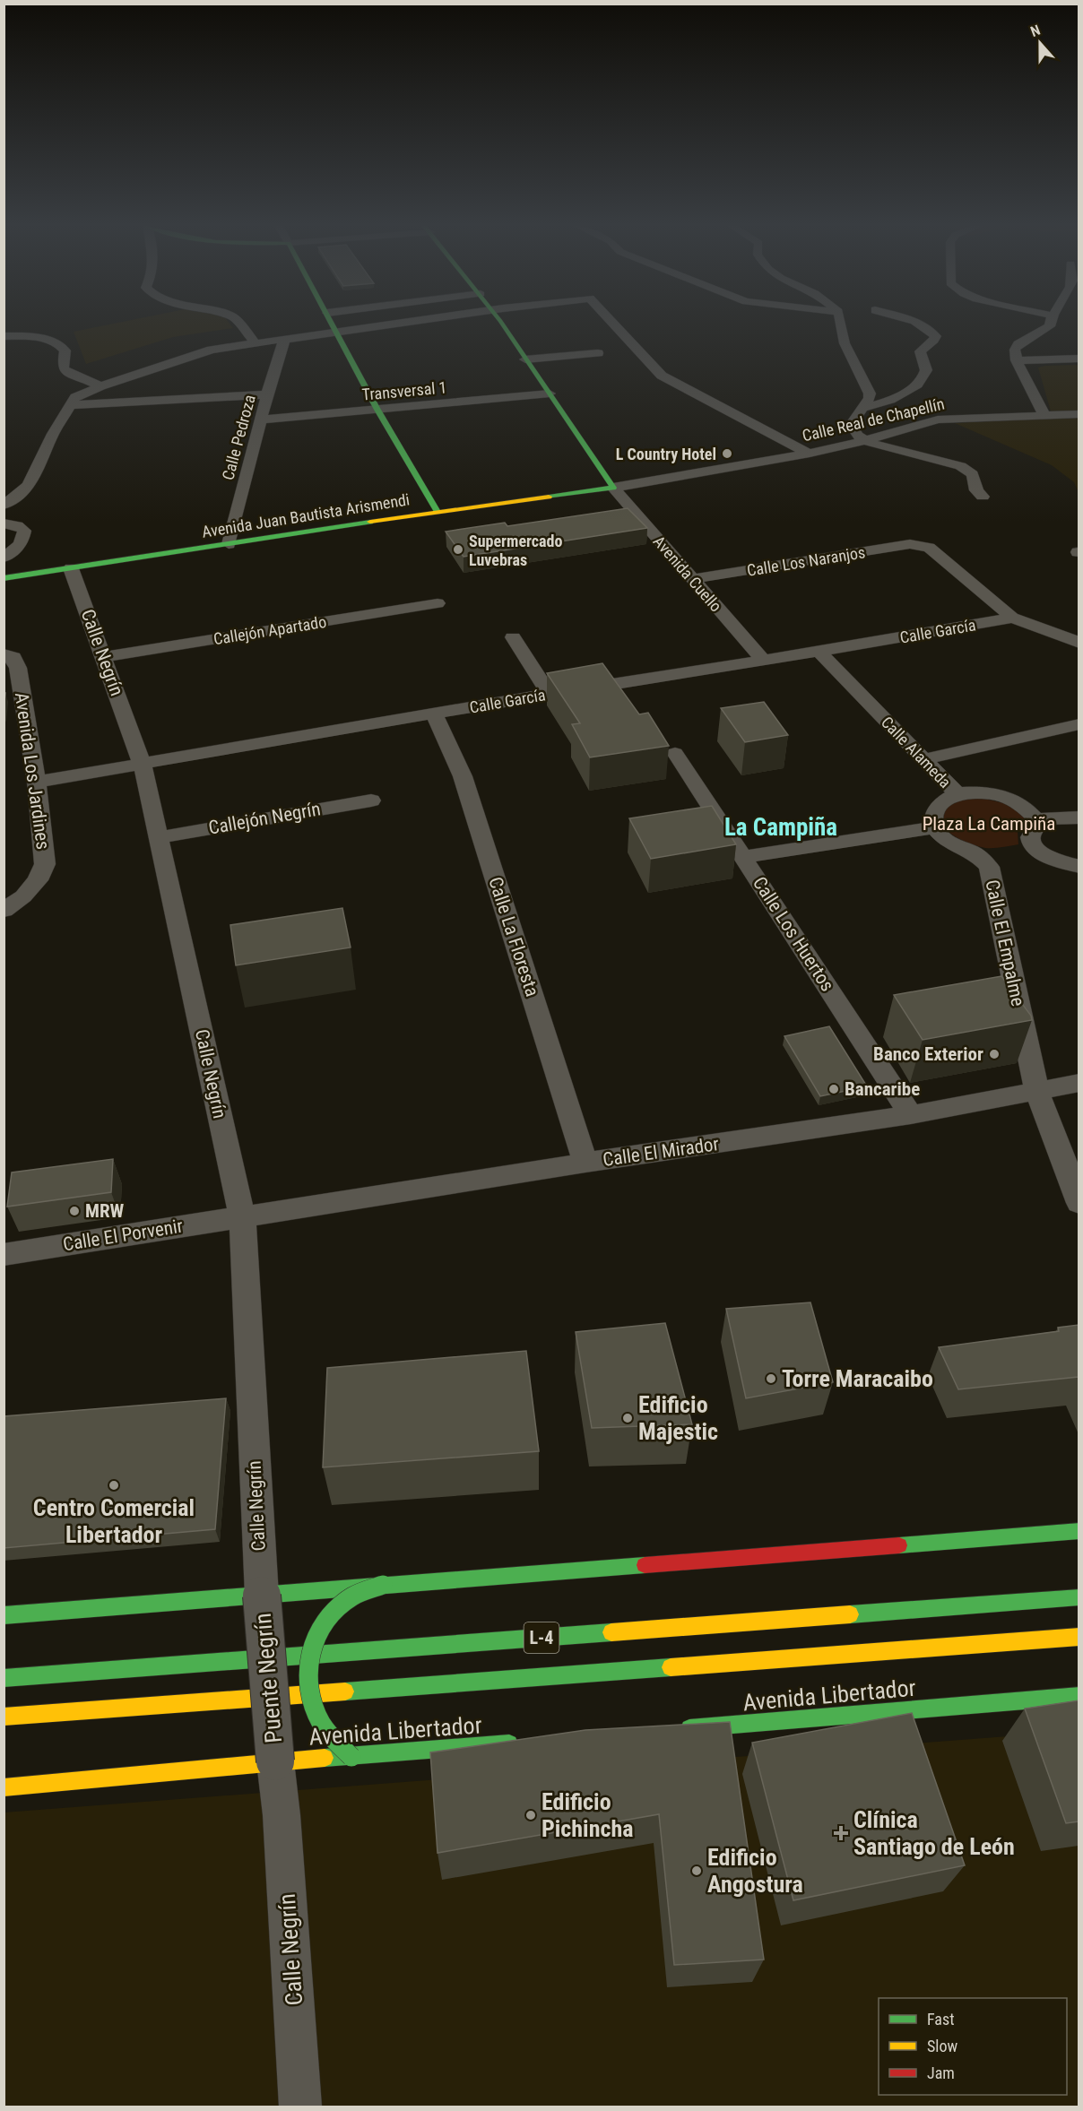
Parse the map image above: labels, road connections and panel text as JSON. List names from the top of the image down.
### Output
{
  "streets": {
    "street": [
      "Transversal 1",
      "Calle Real de Chapellín",
      "Calle Pedroza",
      "Avenida Juan Bautista Arismendi",
      "Calle Los Naranjos",
      "Avenida Cuello",
      "Callejón Apartado",
      "Calle García",
      "Calle Negrín",
      "Calle Alameda",
      "Avenida Los Jardines",
      "Callejón Negrín",
      "Calle Los Huertos",
      "Calle La Floresta",
      "Calle El Empalme",
      "Calle El Mirador",
      "Calle El Porvenir",
      "L-4",
      "Puente Negrín",
      "Avenida Libertador"
    ]
  },
  "crossings": [
    ["Transversal 1", "Calle Pedroza"],
    ["Calle Real de Chapellín", "Avenida Juan Bautista Arismendi"],
    ["Calle Real de Chapellín", "Avenida Cuello"],
    ["Calle Pedroza", "Avenida Juan Bautista Arismendi"],
    ["Avenida Juan Bautista Arismendi", "Avenida Cuello"],
    ["Avenida Juan Bautista Arismendi", "Calle Negrín"],
    ["Calle Los Naranjos", "Avenida Cuello"],
    ["Calle Los Naranjos", "Calle García"],
    ["Avenida Cuello", "Calle García"],
    ["Callejón Apartado", "Calle Negrín"],
    ["Calle García", "Calle Negrín"],
    ["Calle García", "Calle Alameda"],
    ["Calle García", "Avenida Los Jardines"],
    ["Calle García", "Calle La Floresta"],
    ["Calle Negrín", "Callejón Negrín"],
    ["Calle Negrín", "Calle El Mirador"],
    ["Calle Negrín", "Calle El Porvenir"],
    ["Calle Negrín", "Puente Negrín"],
    ["Calle Negrín", "Avenida Libertador"],
    ["Calle Alameda", "Calle El Empalme"],
    ["Calle Los Huertos", "Calle El Mirador"],
    ["Calle La Floresta", "Calle El Mirador"],
    ["Calle El Empalme", "Calle El Mirador"],
    ["Calle El Mirador", "Calle El Porvenir"],
    ["Puente Negrín", "Avenida Libertador"]
  ],
  "districts": ["La Campiña"],
  "parks": ["Plaza La Campiña"],
  "places": {
    "other": [
      "L Country Hotel",
      "Supermercado Luvebras",
      "Banco Exterior",
      "Bancaribe",
      "MRW",
      "Torre Maracaibo",
      "Edificio Majestic",
      "Centro Comercial Libertador",
      "Edificio Pichincha",
      "Edificio Angostura"
    ],
    "health": ["Clínica Santiago de León"]
  },
  "legend": ["Fast", "Slow", "Jam"],
  "north": "top"
}
